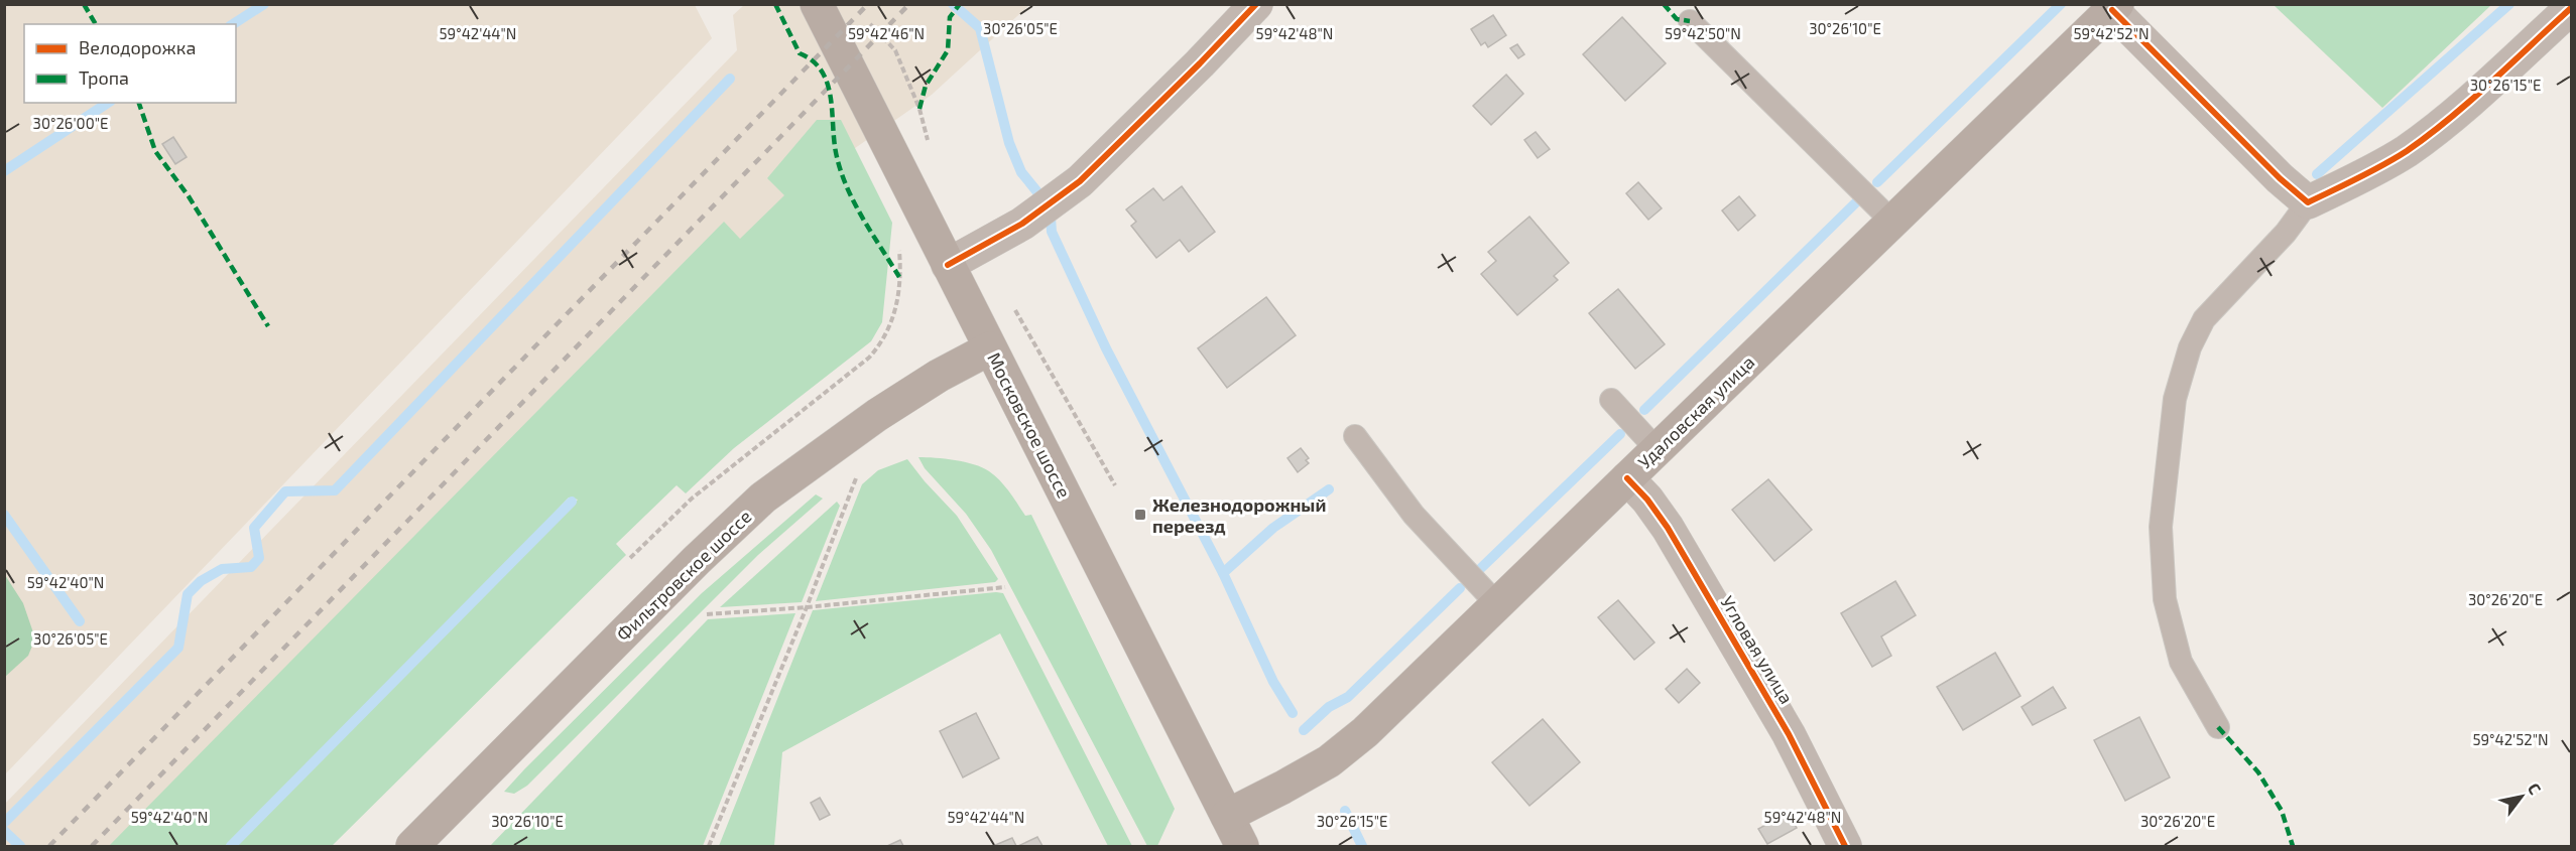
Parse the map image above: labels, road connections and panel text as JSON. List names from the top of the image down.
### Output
{
  "streets": {
    "main road": ["Удаловская улица", "Московское шоссе", "Фильтровское шоссе"],
    "street": ["Угловая улица"]
  },
  "crossings": [
    ["Удаловская улица", "Московское шоссе"],
    ["Удаловская улица", "Угловая улица"],
    ["Московское шоссе", "Фильтровское шоссе"]
  ],
  "places": {
    "transit": ["Железнодорожный переезд"]
  },
  "legend": ["Велодорожка", "Тропа"],
  "north": "top right",
  "coordinates": [
    "30°26'05\"E",
    "30°26'10\"E",
    "59°42'50\"N",
    "59°42'44\"N",
    "59°42'46\"N",
    "59°42'48\"N",
    "59°42'52\"N",
    "30°26'15\"E",
    "30°26'00\"E",
    "59°42'40\"N",
    "30°26'20\"E"
  ]
}
